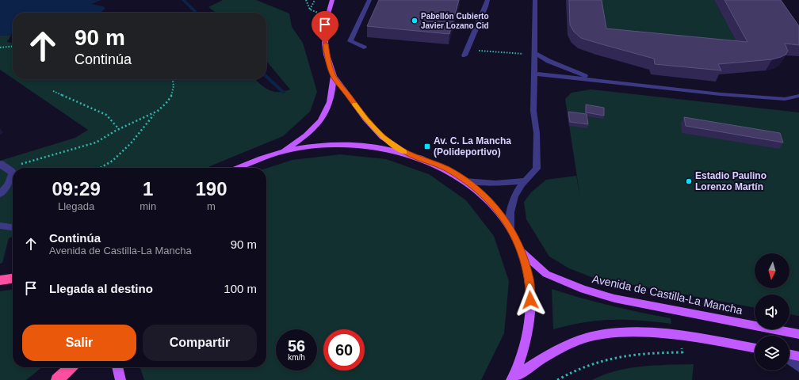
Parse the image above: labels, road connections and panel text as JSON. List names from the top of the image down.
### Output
{
  "streets": {
    "main road": ["Avenida de Castilla-La Mancha"]
  },
  "places": {
    "other": ["Pabellón Cubierto Javier Lozano Cid", "Estadio Paulino Lorenzo Martín"],
    "transit": ["Av. C. La Mancha (Polideportivo)"]
  },
  "north": "bottom",
  "page": {
    "turn": ["90 m", "Continúa"],
    "eta": [
      "09:29",
      "Llegada",
      "1",
      "min",
      "190",
      "m"
    ],
    "list": [
      {
        "name": "Continúa",
        "note": "Avenida de Castilla-La Mancha",
        "value": "90 m"
      },
      {
        "name": "Llegada al destino",
        "value": "100 m"
      }
    ],
    "buttons": ["Salir", "Compartir"],
    "speed": "56 km/h",
    "limit": "60"
  }
}
